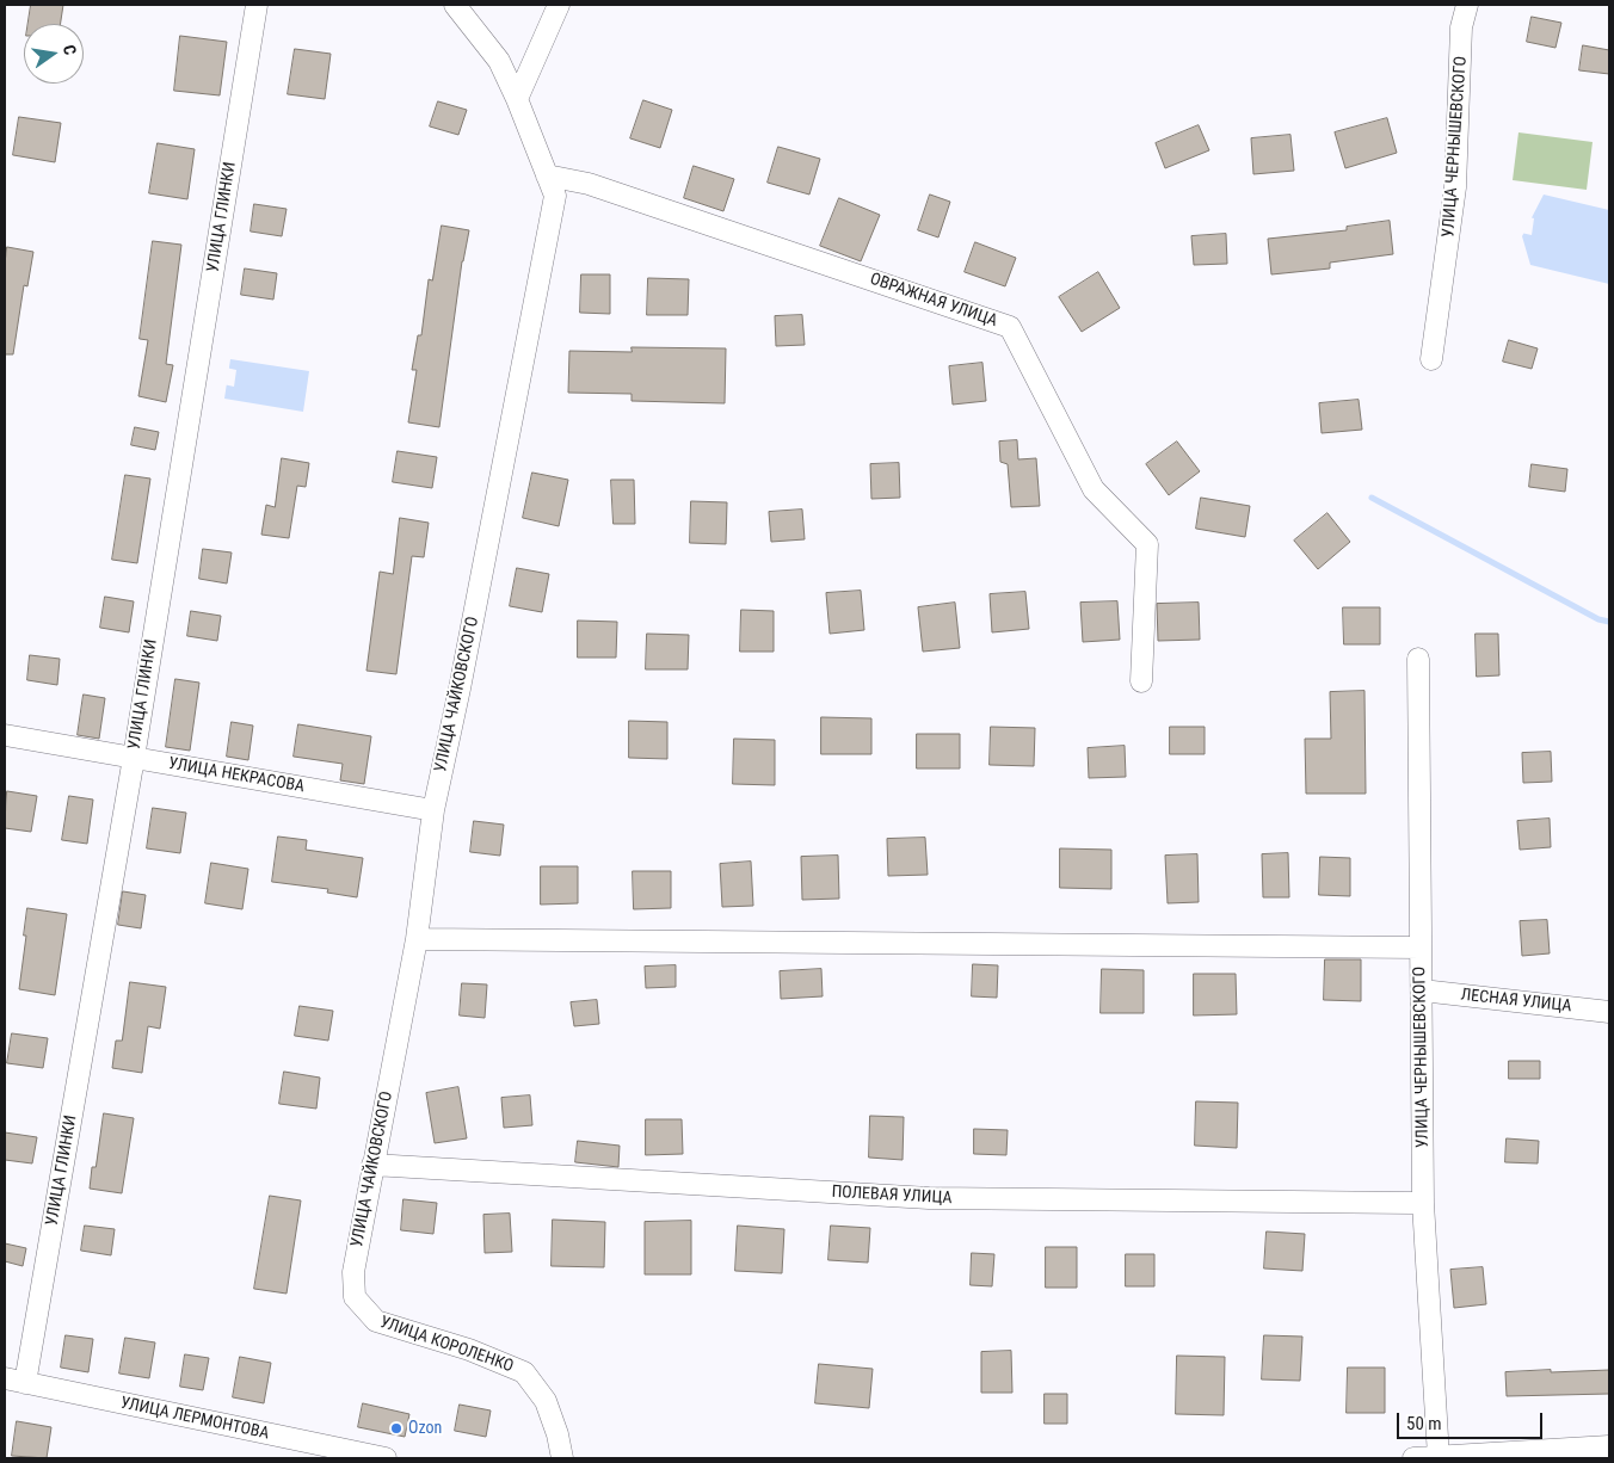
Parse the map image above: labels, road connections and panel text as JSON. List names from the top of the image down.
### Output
{
  "streets": {
    "street": [
      "УЛИЦА ЧЕРНЫШЕВСКОГО",
      "УЛИЦА ГЛИНКИ",
      "ОВРАЖНАЯ УЛИЦА",
      "УЛИЦА ЧАЙКОВСКОГО",
      "УЛИЦА НЕКРАСОВА",
      "ЛЕСНАЯ УЛИЦА",
      "ПОЛЕВАЯ УЛИЦА",
      "УЛИЦА КОРОЛЕНКО",
      "УЛИЦА ЛЕРМОНТОВА"
    ]
  },
  "crossings": [
    ["УЛИЦА ЧЕРНЫШЕВСКОГО", "ЛЕСНАЯ УЛИЦА"],
    ["УЛИЦА ГЛИНКИ", "УЛИЦА НЕКРАСОВА"],
    ["УЛИЦА ГЛИНКИ", "УЛИЦА ЛЕРМОНТОВА"],
    ["ОВРАЖНАЯ УЛИЦА", "УЛИЦА ЧАЙКОВСКОГО"],
    ["УЛИЦА ЧАЙКОВСКОГО", "УЛИЦА НЕКРАСОВА"],
    ["УЛИЦА ЧАЙКОВСКОГО", "ПОЛЕВАЯ УЛИЦА"],
    ["УЛИЦА ЧАЙКОВСКОГО", "УЛИЦА КОРОЛЕНКО"]
  ],
  "places": ["Ozon"],
  "scale_bar": "50 m",
  "north": "right"
}
